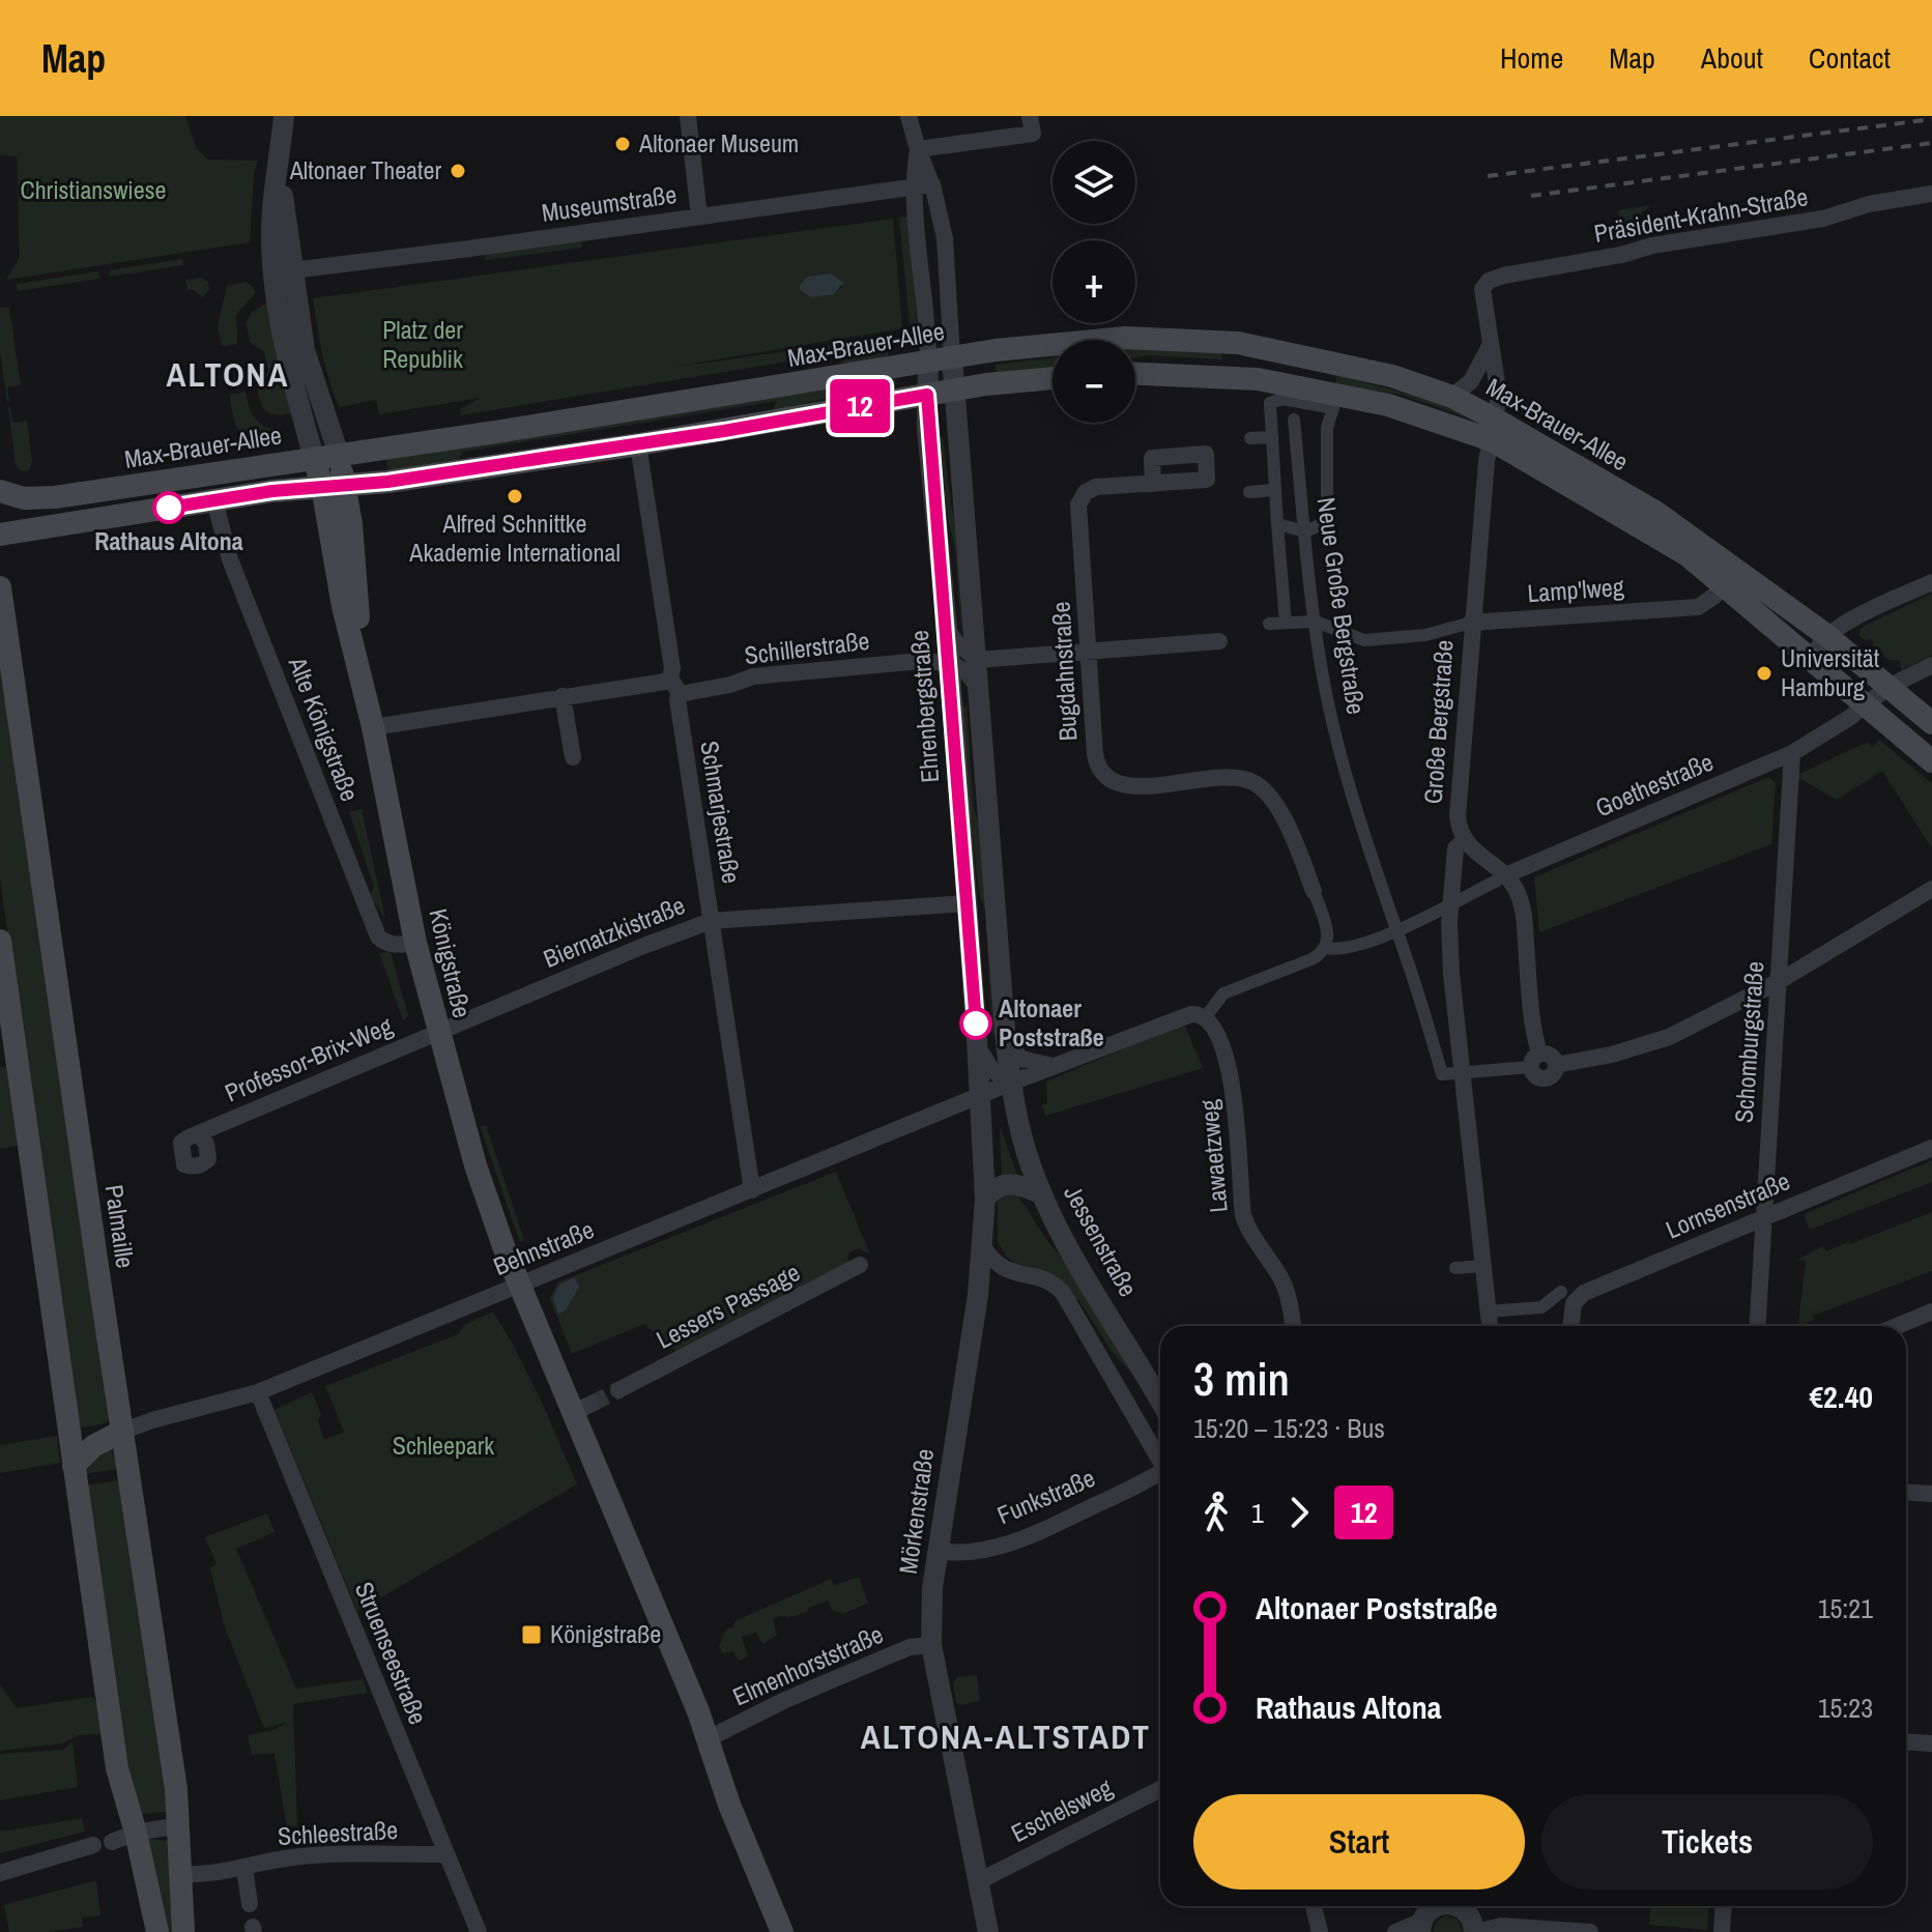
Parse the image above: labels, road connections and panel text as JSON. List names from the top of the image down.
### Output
{
  "streets": {
    "main road": ["Max-Brauer-Allee", "Königstraße", "Palmaille"],
    "street": [
      "Museumstraße",
      "Präsident-Krahn-Straße",
      "Lamp'lweg",
      "Neue Große Bergstraße",
      "Schillerstraße",
      "Bugdahnstraße",
      "Ehrenbergstraße",
      "Große Bergstraße",
      "Alte Königstraße",
      "Goethestraße",
      "Schmarjestraße",
      "Biernatzkistraße",
      "Schomburgstraße",
      "Professor-Brix-Weg",
      "Lawaetzweg",
      "Lornsenstraße",
      "Jessenstraße",
      "Behnstraße",
      "Lessers Passage",
      "Funkstraße",
      "Mörkenstraße",
      "Struenseestraße",
      "Elmenhorststraße",
      "Eschelsweg",
      "Schleestraße"
    ]
  },
  "crossings": [
    ["Präsident-Krahn-Straße", "Große Bergstraße"],
    ["Max-Brauer-Allee", "Lamp'lweg"],
    ["Max-Brauer-Allee", "Ehrenbergstraße"],
    ["Max-Brauer-Allee", "Große Bergstraße"],
    ["Max-Brauer-Allee", "Goethestraße"],
    ["Lamp'lweg", "Neue Große Bergstraße"],
    ["Lamp'lweg", "Große Bergstraße"],
    ["Neue Große Bergstraße", "Große Bergstraße"],
    ["Schillerstraße", "Ehrenbergstraße"],
    ["Schillerstraße", "Schmarjestraße"],
    ["Ehrenbergstraße", "Biernatzkistraße"],
    ["Ehrenbergstraße", "Behnstraße"],
    ["Ehrenbergstraße", "Mörkenstraße"],
    ["Alte Königstraße", "Königstraße"],
    ["Goethestraße", "Schomburgstraße"],
    ["Schmarjestraße", "Biernatzkistraße"],
    ["Schmarjestraße", "Behnstraße"],
    ["Biernatzkistraße", "Königstraße"],
    ["Biernatzkistraße", "Professor-Brix-Weg"],
    ["Königstraße", "Professor-Brix-Weg"],
    ["Königstraße", "Behnstraße"],
    ["Königstraße", "Elmenhorststraße"],
    ["Schomburgstraße", "Lornsenstraße"],
    ["Palmaille", "Behnstraße"],
    ["Palmaille", "Schleestraße"],
    ["Jessenstraße", "Behnstraße"],
    ["Behnstraße", "Mörkenstraße"],
    ["Behnstraße", "Struenseestraße"],
    ["Funkstraße", "Mörkenstraße"],
    ["Mörkenstraße", "Elmenhorststraße"],
    ["Mörkenstraße", "Eschelsweg"],
    ["Struenseestraße", "Schleestraße"]
  ],
  "districts": ["ALTONA", "ALTONA-ALTSTADT"],
  "parks": ["Christianswiese", "Platz der Republik", "Schleepark"],
  "places": {
    "other": [
      "Altonaer Museum",
      "Altonaer Theater",
      "Alfred Schnittke Akademie International",
      "Rathaus Altona",
      "Universität Hamburg",
      "Altonaer Poststraße"
    ],
    "transit": ["Königstraße"]
  },
  "lines": ["bus line 12"],
  "page": {
    "header": "Map",
    "nav": [
      "Home",
      "Map",
      "About",
      "Contact"
    ],
    "on_map": "12",
    "map_buttons": ["+", "−"],
    "heading": ["3 min", "15:20 – 15:23 · Bus", "€2.40"],
    "legs": ["1", "12"],
    "list": [
      {
        "name": "Altonaer Poststraße",
        "value": "15:21"
      },
      {
        "name": "Rathaus Altona",
        "value": "15:23"
      }
    ],
    "buttons": ["Start", "Tickets"]
  }
}
